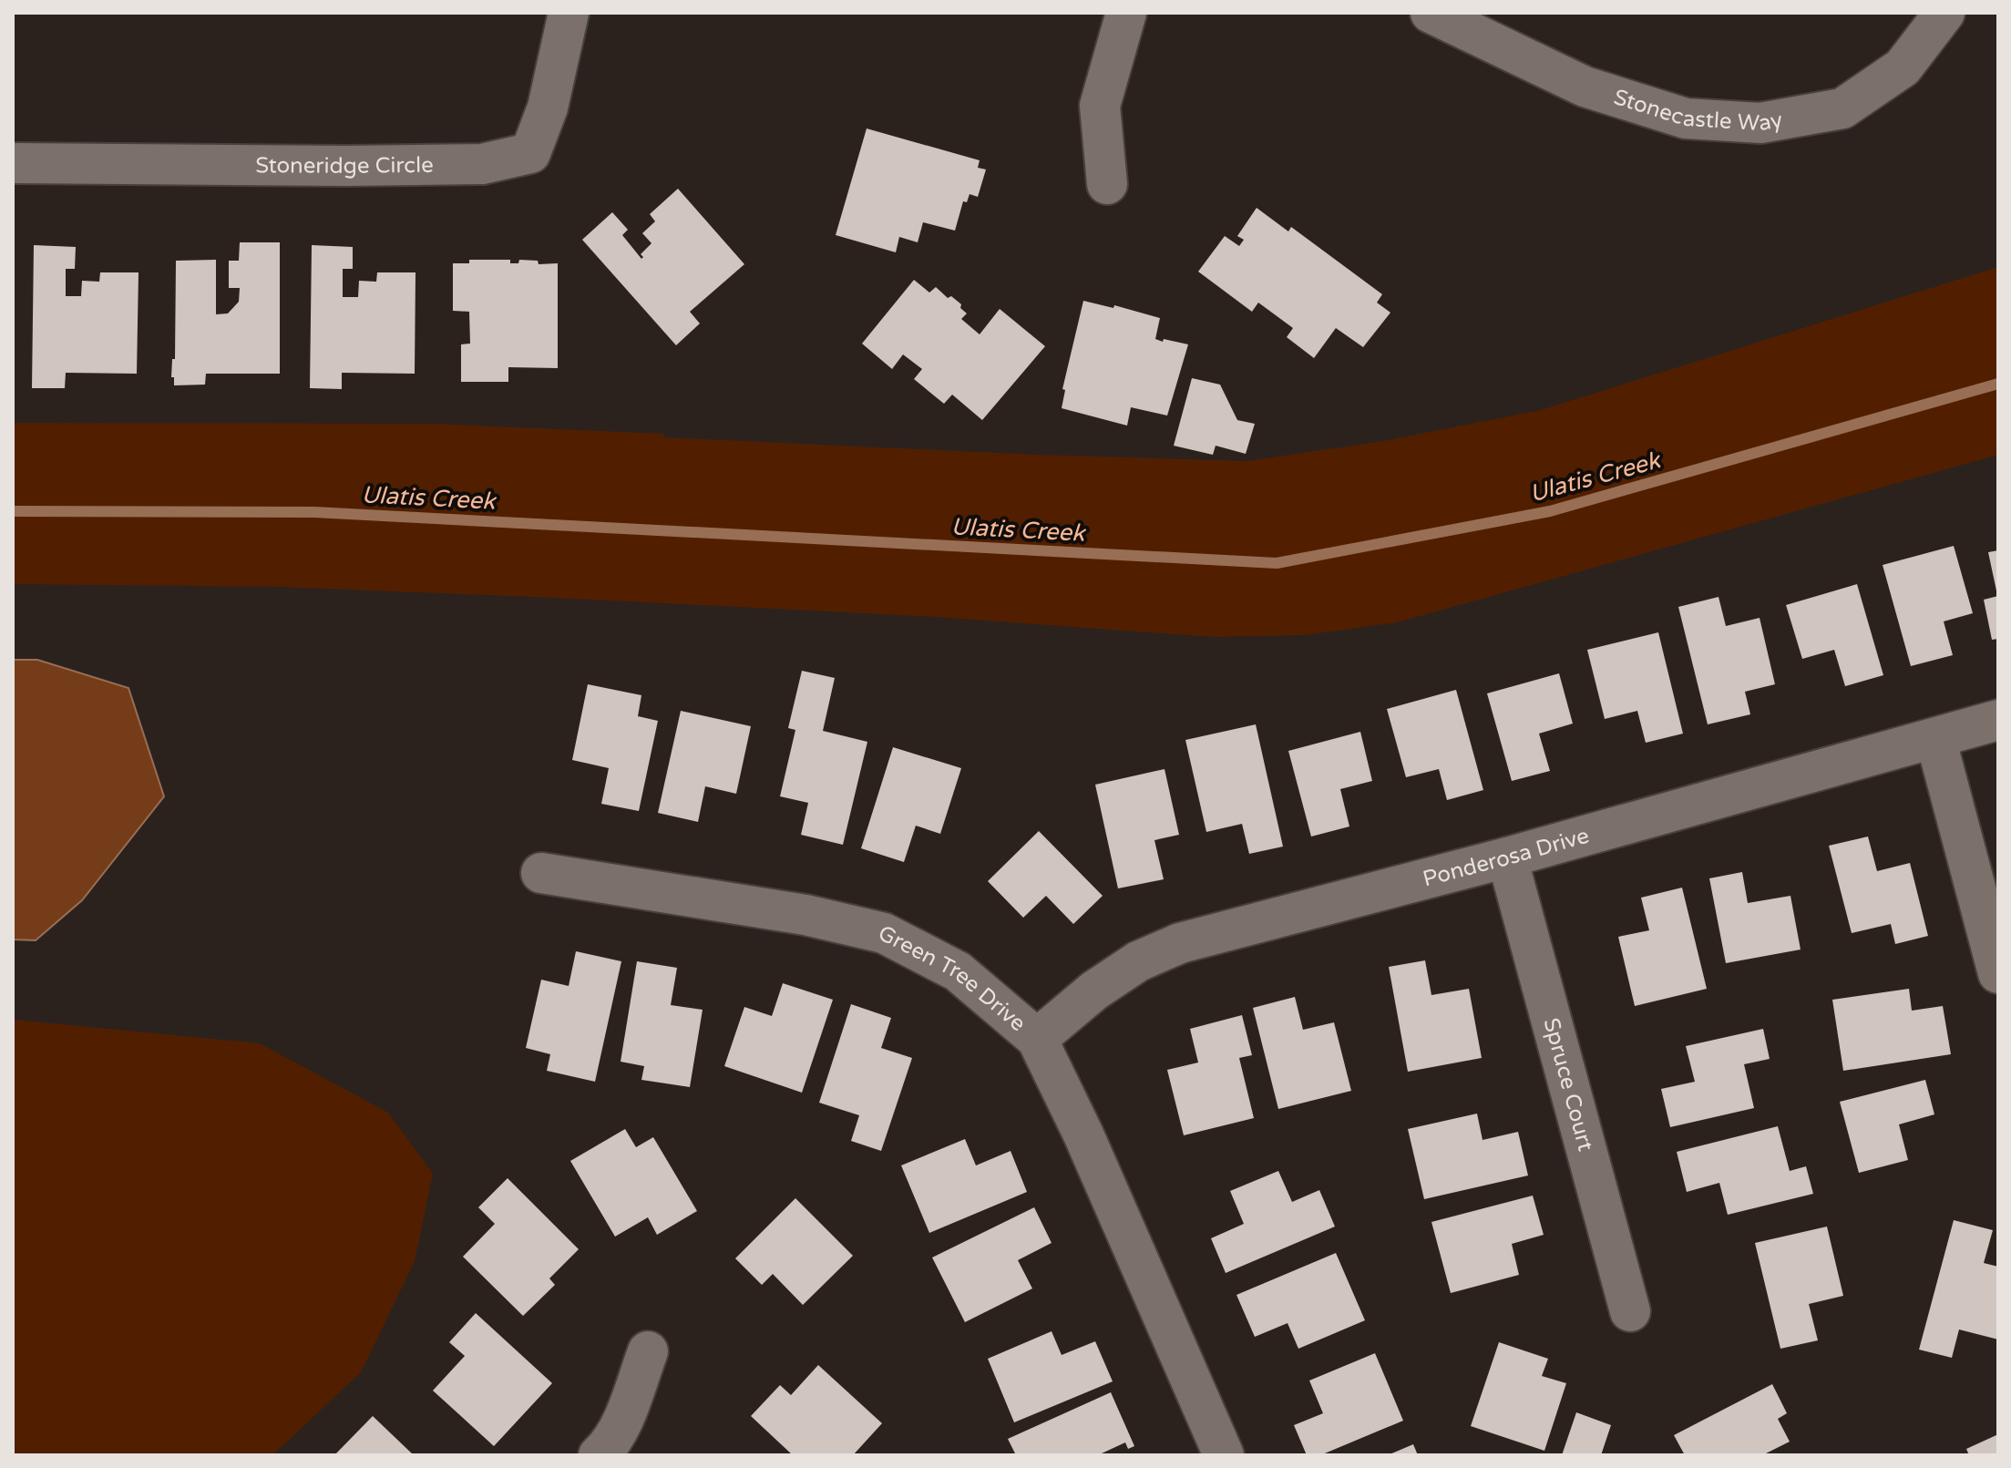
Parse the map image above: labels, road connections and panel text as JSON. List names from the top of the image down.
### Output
{
  "streets": {
    "street": [
      "Stonecastle Way",
      "Stoneridge Circle",
      "Ponderosa Drive",
      "Green Tree Drive",
      "Spruce Court"
    ]
  },
  "crossings": [
    ["Ponderosa Drive", "Green Tree Drive"],
    ["Ponderosa Drive", "Spruce Court"]
  ],
  "water": ["Ulatis Creek"]
}
